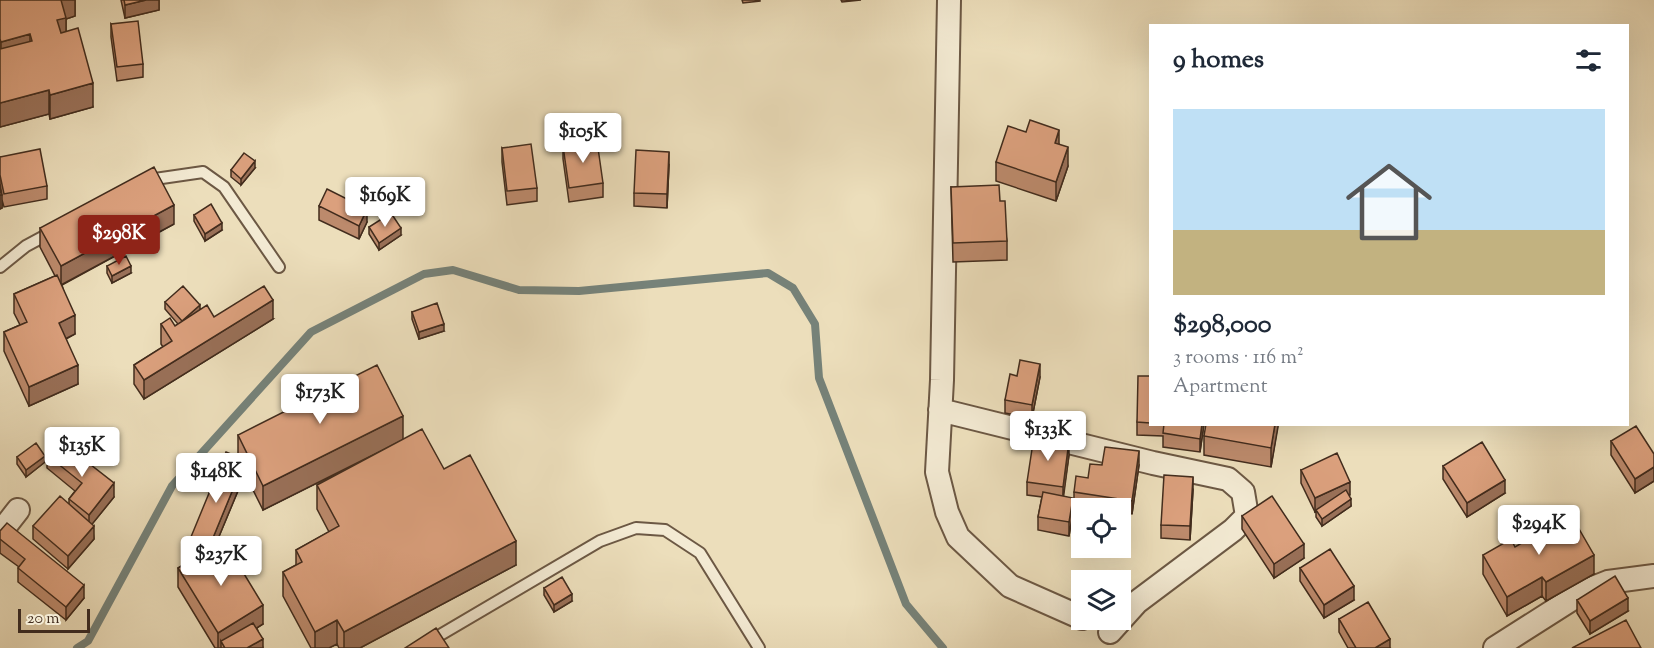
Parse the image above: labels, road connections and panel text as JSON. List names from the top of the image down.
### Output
{
  "scale_bar": "20 m",
  "page": {
    "heading": "9 homes",
    "list": [
      {
        "name": "$298,000",
        "note": "3 rooms · 116 m² · Apartment"
      }
    ],
    "price": [
      "$105K",
      "$169K",
      "$298K",
      "$173K",
      "$133K",
      "$135K",
      "$148K",
      "$294K",
      "$237K"
    ],
    "scale": "20 m"
  }
}
